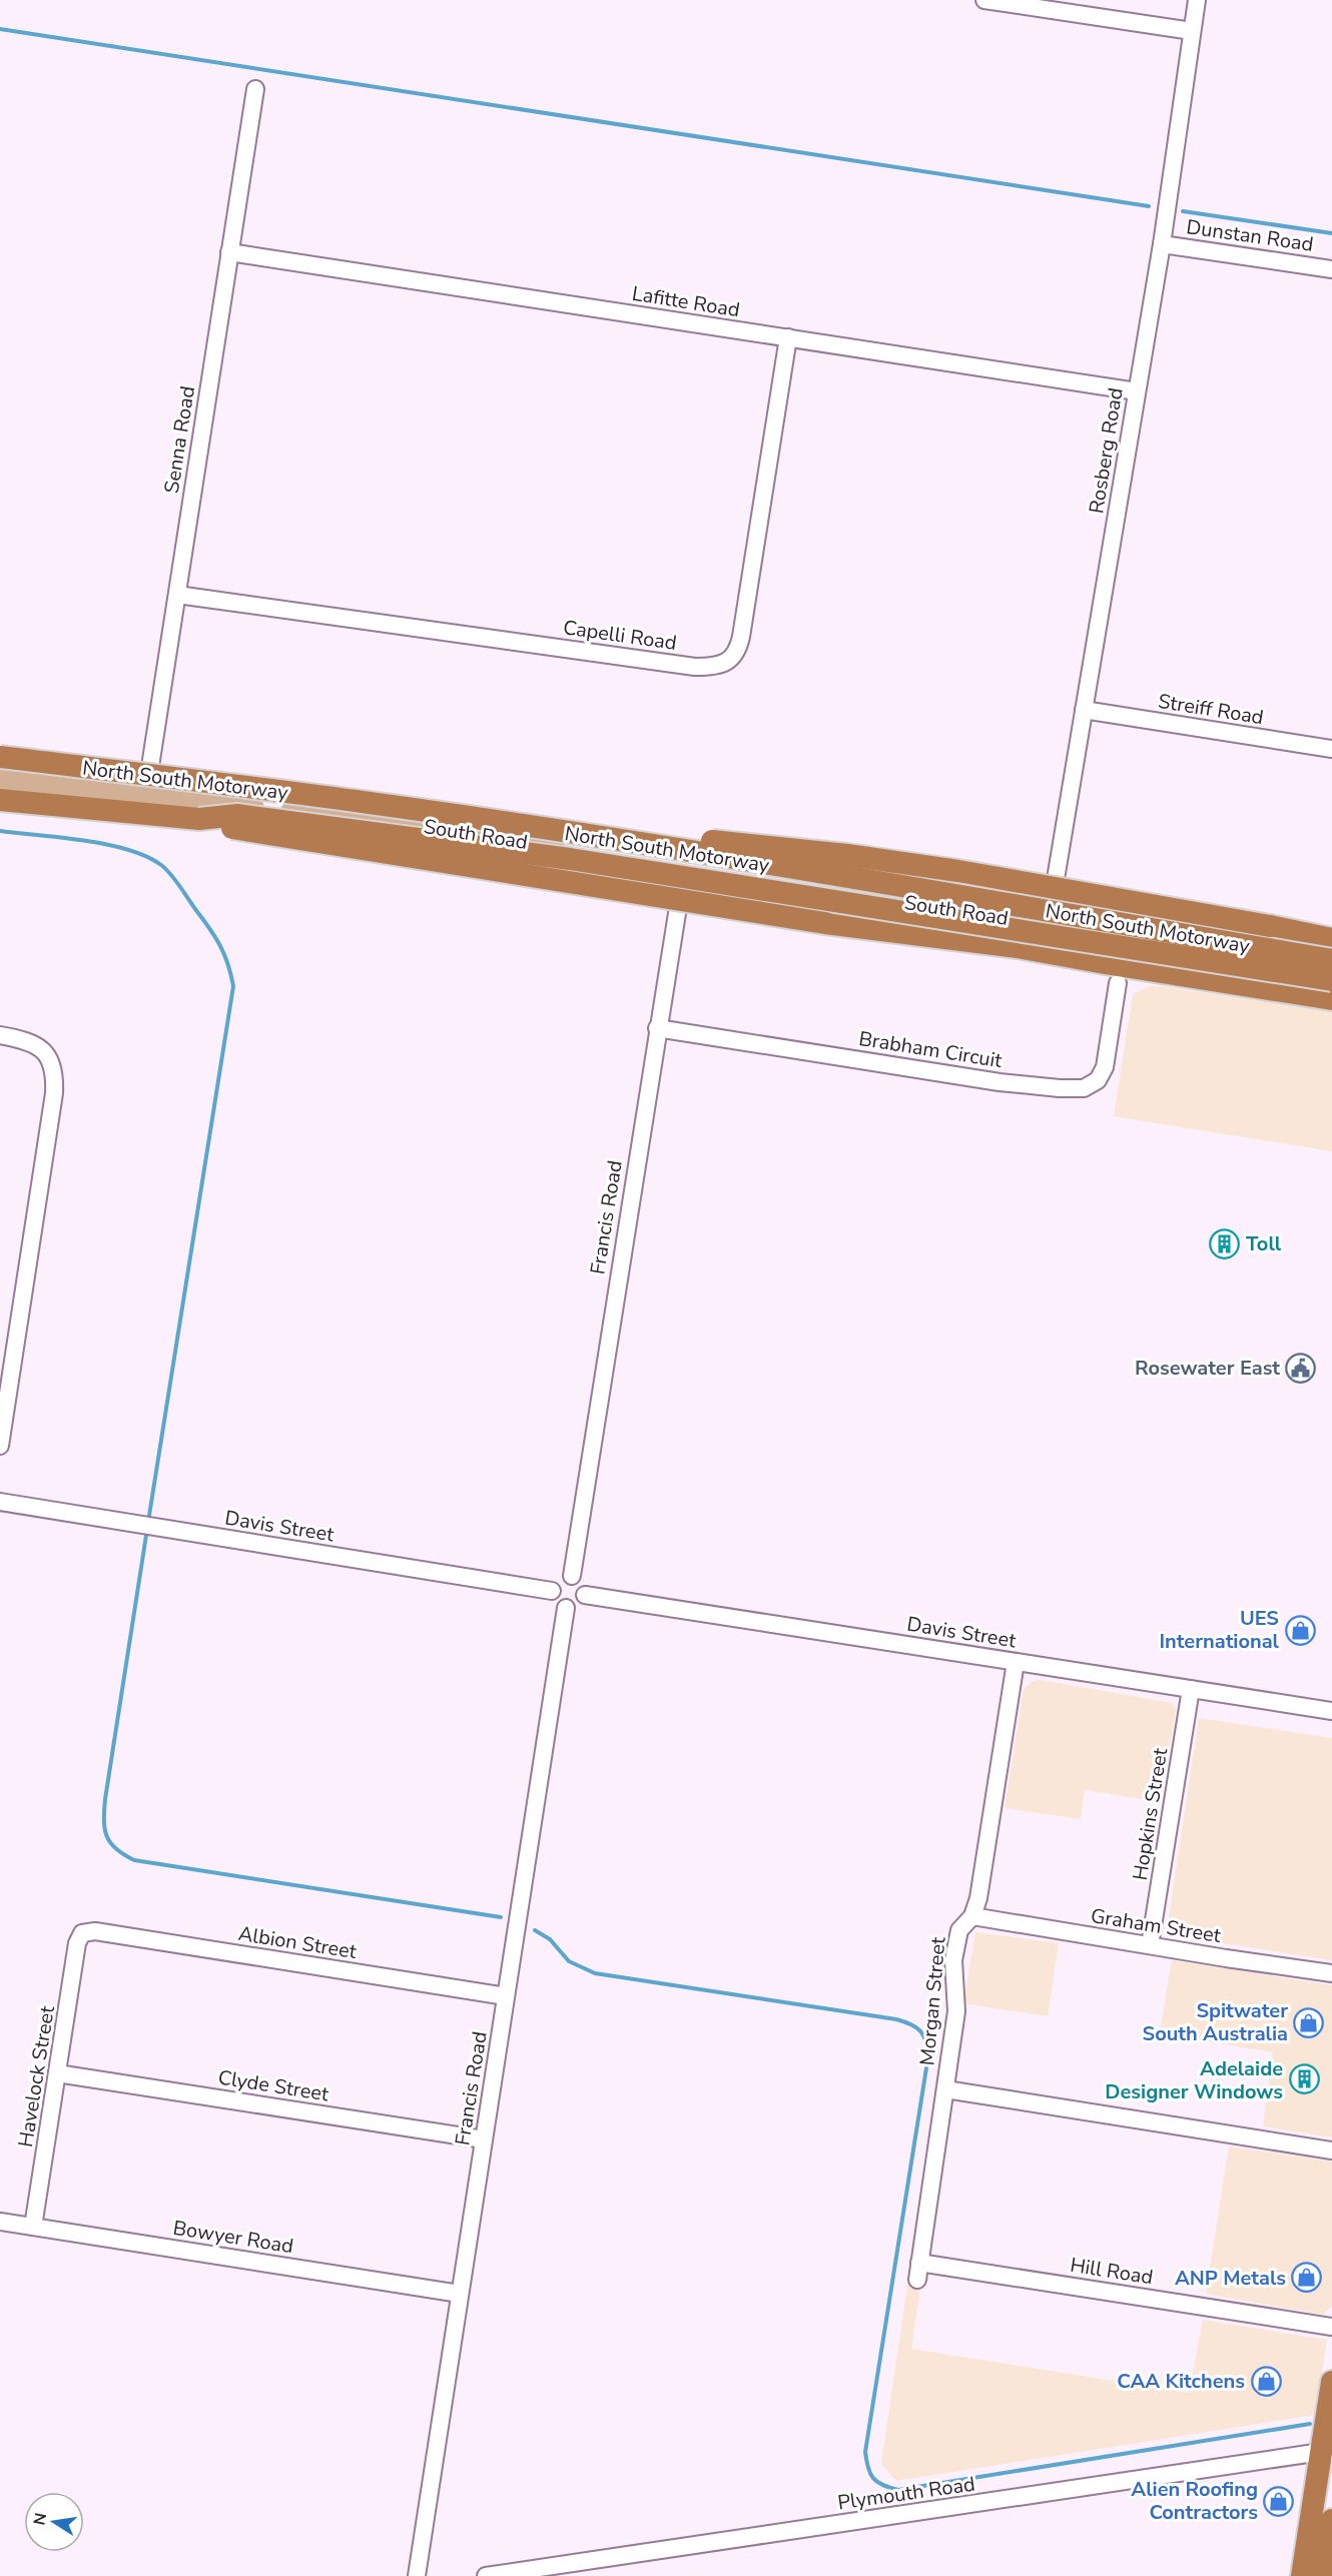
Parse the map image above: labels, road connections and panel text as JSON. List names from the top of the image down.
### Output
{
  "streets": {
    "highway": ["North South Motorway"],
    "main road": ["South Road"],
    "street": [
      "Dunstan Road",
      "Lafitte Road",
      "Senna Road",
      "Rosberg Road",
      "Capelli Road",
      "Streiff Road",
      "Brabham Circuit",
      "Francis Road",
      "Davis Street",
      "Hopkins Street",
      "Graham Street",
      "Albion Street",
      "Morgan Street",
      "Havelock Street",
      "Clyde Street",
      "Bowyer Road",
      "Hill Road",
      "Plymouth Road"
    ]
  },
  "crossings": [
    ["Dunstan Road", "Rosberg Road"],
    ["Lafitte Road", "Senna Road"],
    ["Lafitte Road", "Rosberg Road"],
    ["Lafitte Road", "Capelli Road"],
    ["Senna Road", "Capelli Road"],
    ["Senna Road", "South Road"],
    ["Rosberg Road", "Streiff Road"],
    ["Rosberg Road", "South Road"],
    ["South Road", "Francis Road"],
    ["Brabham Circuit", "Francis Road"],
    ["Francis Road", "Davis Street"],
    ["Francis Road", "Albion Street"],
    ["Francis Road", "Clyde Street"],
    ["Francis Road", "Bowyer Road"],
    ["Davis Street", "Hopkins Street"],
    ["Davis Street", "Morgan Street"],
    ["Hopkins Street", "Graham Street"],
    ["Graham Street", "Morgan Street"],
    ["Albion Street", "Havelock Street"],
    ["Morgan Street", "Hill Road"],
    ["Havelock Street", "Clyde Street"],
    ["Havelock Street", "Bowyer Road"]
  ],
  "places": {
    "building": ["Toll", "Adelaide Designer Windows"],
    "public building": ["Rosewater East"],
    "shop": [
      "UES International",
      "Spitwater South Australia",
      "ANP Metals",
      "CAA Kitchens",
      "Alien Roofing Contractors"
    ]
  },
  "north": "left"
}
